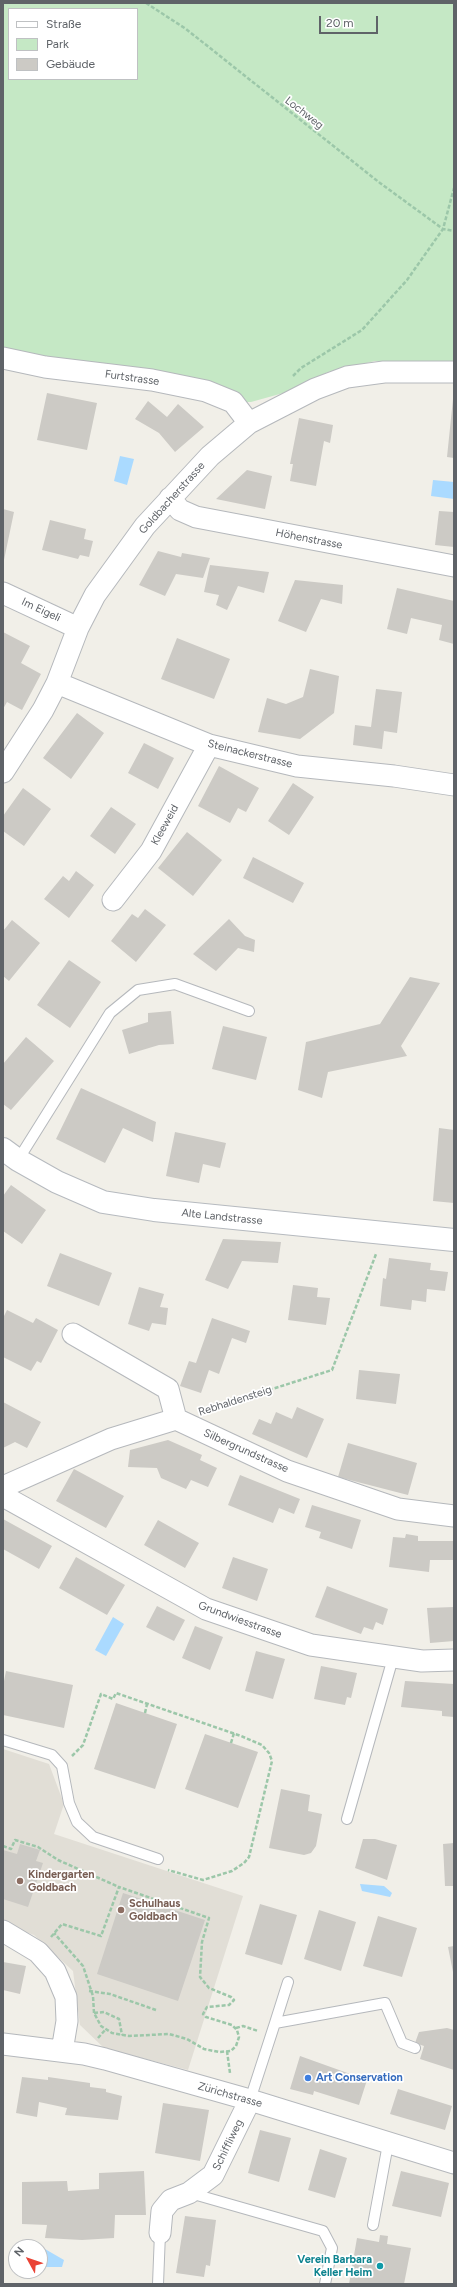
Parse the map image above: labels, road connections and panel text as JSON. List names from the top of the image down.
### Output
{
  "streets": {
    "main road": ["Alte Landstrasse"],
    "street": [
      "Furtstrasse",
      "Goldbacherstrasse",
      "Höhenstrasse",
      "Im Eigeli",
      "Steinackerstrasse",
      "Kleeweid",
      "Silbergrundstrasse",
      "Grundwiesstrasse",
      "Zürichstrasse",
      "Schiffliweg"
    ],
    "path": ["Lochweg", "Rebhaldensteig"]
  },
  "crossings": [
    ["Furtstrasse", "Goldbacherstrasse"],
    ["Goldbacherstrasse", "Höhenstrasse"],
    ["Goldbacherstrasse", "Im Eigeli"],
    ["Goldbacherstrasse", "Steinackerstrasse"],
    ["Steinackerstrasse", "Kleeweid"],
    ["Alte Landstrasse", "Rebhaldensteig"],
    ["Rebhaldensteig", "Silbergrundstrasse"],
    ["Zürichstrasse", "Schiffliweg"]
  ],
  "places": [
    "Kindergarten Goldbach",
    "Schulhaus Goldbach",
    "Art Conservation",
    "Verein Barbara Keller Heim"
  ],
  "legend": ["Straße", "Park", "Gebäude"],
  "scale_bar": "20 m",
  "north": "top left"
}
